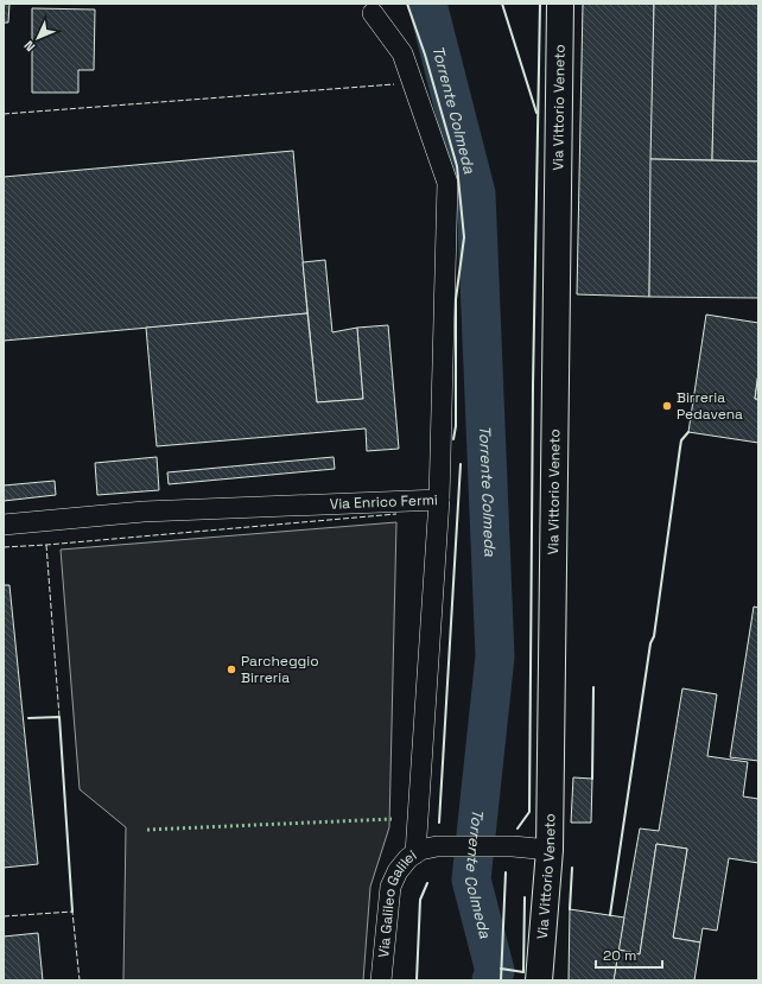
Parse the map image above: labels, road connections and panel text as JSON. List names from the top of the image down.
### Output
{
  "streets": {
    "main road": ["Via Vittorio Veneto"],
    "street": ["Via Enrico Fermi", "Via Galileo Galilei"]
  },
  "crossings": [
    ["Via Vittorio Veneto", "Via Galileo Galilei"],
    ["Via Enrico Fermi", "Via Galileo Galilei"]
  ],
  "water": ["Torrente Colmeda"],
  "places": ["Birreria Pedavena", "Parcheggio Birreria"],
  "scale_bar": "20 m",
  "north": "bottom left"
}
